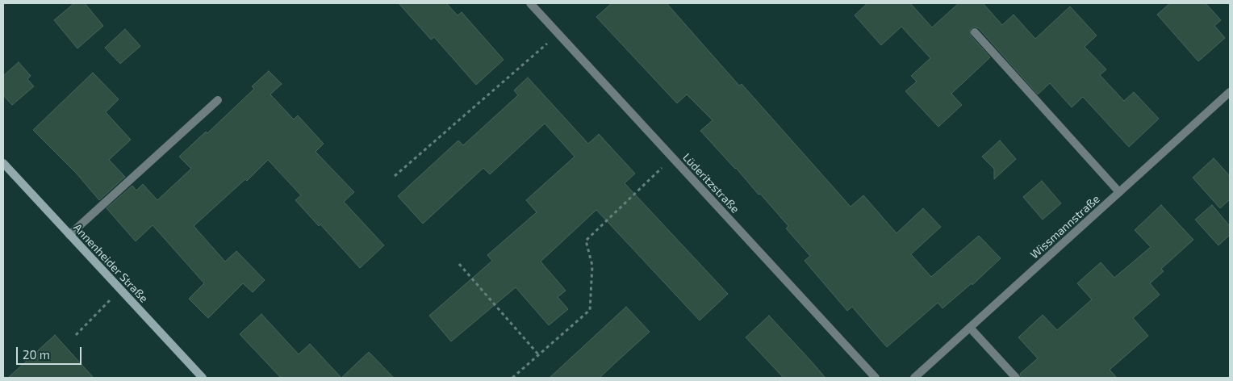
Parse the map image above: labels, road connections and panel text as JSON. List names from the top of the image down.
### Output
{
  "streets": {
    "street": ["Lüderitzstraße", "Wissmannstraße", "Annenheider Straße"]
  },
  "scale_bar": "20 m"
}
